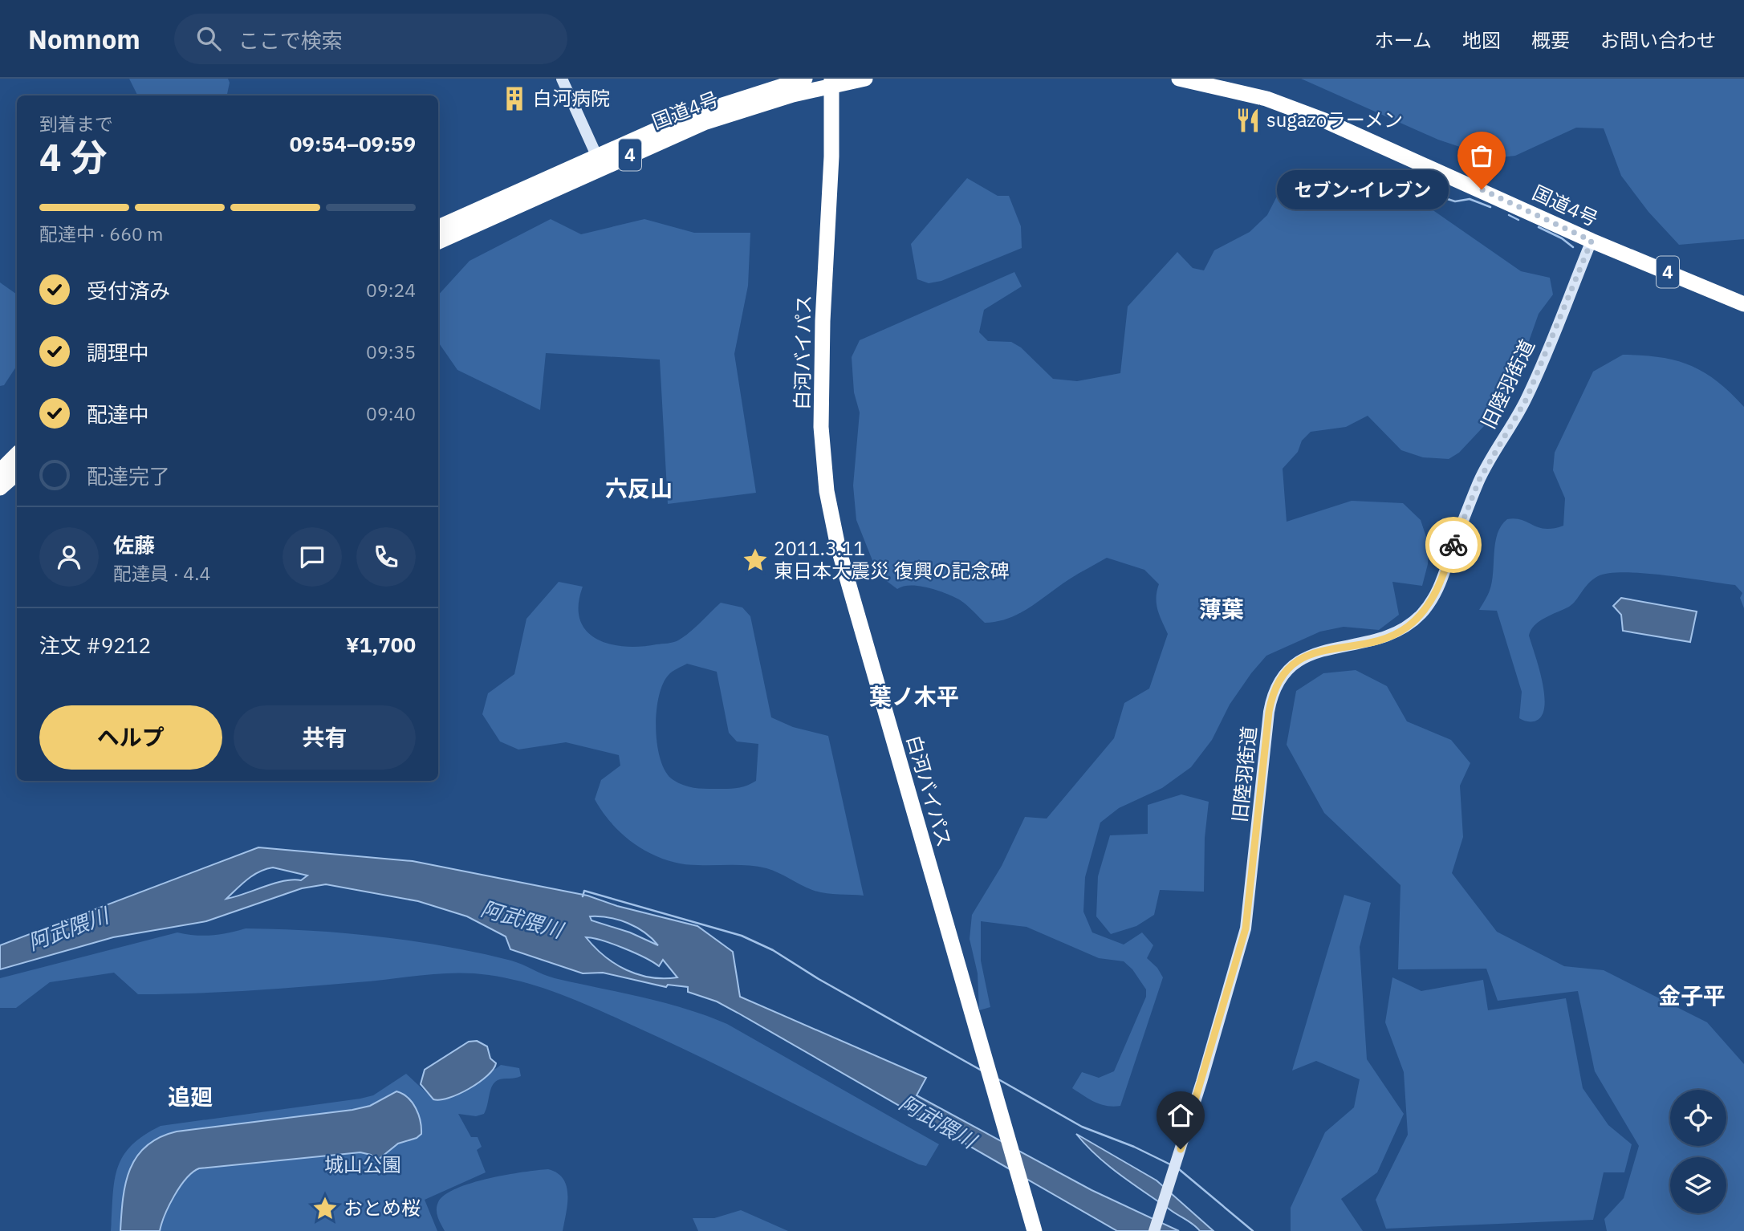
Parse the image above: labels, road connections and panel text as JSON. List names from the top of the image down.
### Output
{
  "streets": {
    "highway": ["国道4号", "4", "白河バイパス"],
    "street": ["旧陸羽街道"]
  },
  "crossings": [
    ["国道4号", "白河バイパス"],
    ["国道4号", "旧陸羽街道"]
  ],
  "districts": [
    "六反山",
    "薄葉",
    "葉ノ木平",
    "金子平",
    "追廻"
  ],
  "water": ["阿武隈川"],
  "parks": ["城山公園"],
  "places": {
    "building": ["白河病院"],
    "restaurant": ["sugazoラーメン"],
    "other": ["セブン-イレブン"],
    "place": ["2011.3.11 東日本大震災 復興の記念碑", "おとめ桜"]
  },
  "page": {
    "header": "Nomnom",
    "search": "ここで検索",
    "nav": [
      "ホーム",
      "地図",
      "概要",
      "お問い合わせ"
    ],
    "heading": ["4 分", "到着まで", "09:54–09:59"],
    "panel": [
      "佐藤",
      "配達員 · 4.4",
      "注文 #9212",
      "¥1,700"
    ],
    "bubble": "セブン-イレブン",
    "bar": "配達中 · 660 m",
    "list": [
      ["受付済み", "09:24"],
      ["調理中", "09:35"],
      ["配達中", "09:40"],
      "配達完了"
    ],
    "buttons": ["ヘルプ", "共有"]
  }
}
